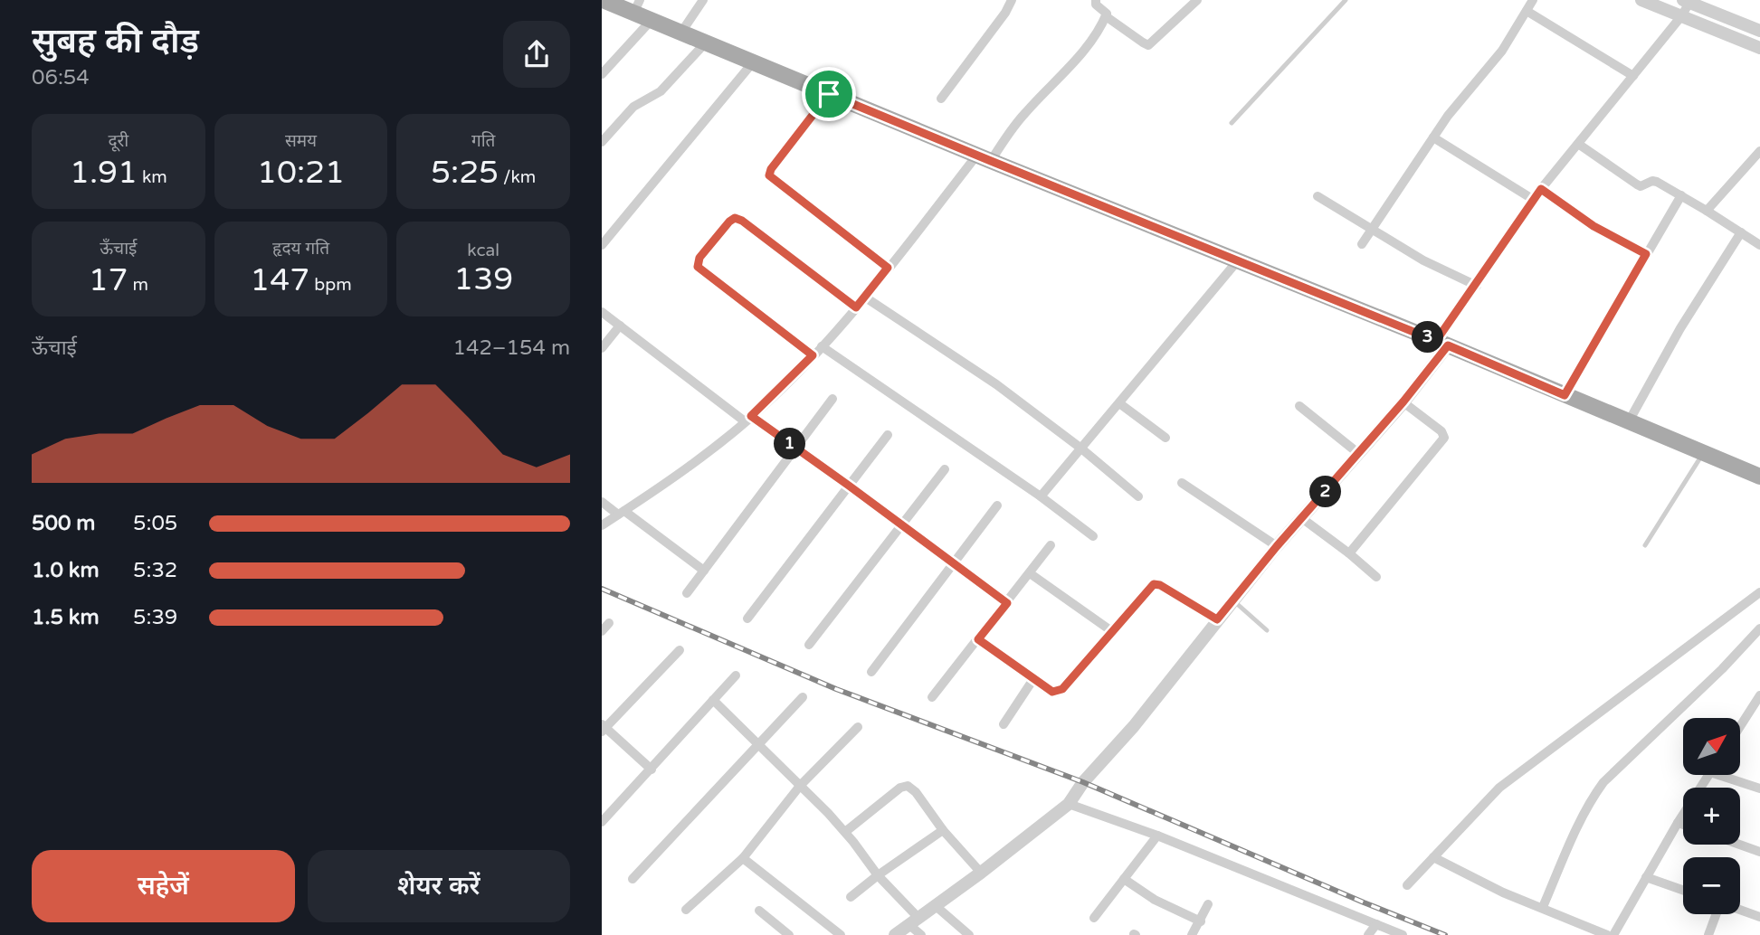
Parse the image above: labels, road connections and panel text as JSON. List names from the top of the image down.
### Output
{
  "north": "top right",
  "page": {
    "heading": ["सुबह की दौड़", "06:54"],
    "stats": [
      ["दूरी", "1.91 km"],
      ["समय", "10:21"],
      ["गति", "5:25 /km"],
      ["ऊँचाई", "17 m"],
      ["हृदय गति", "147 bpm"],
      ["kcal", "139"]
    ],
    "pins": ["3", "1", "2"],
    "chart": ["ऊँचाई", "142–154 m"],
    "list": [
      {
        "name": "500 m",
        "note": "5:05"
      },
      {
        "name": "1.0 km",
        "note": "5:32"
      },
      {
        "name": "1.5 km",
        "note": "5:39"
      }
    ],
    "map_buttons": ["+", "−"],
    "buttons": ["सहेजें", "शेयर करें"]
  }
}
